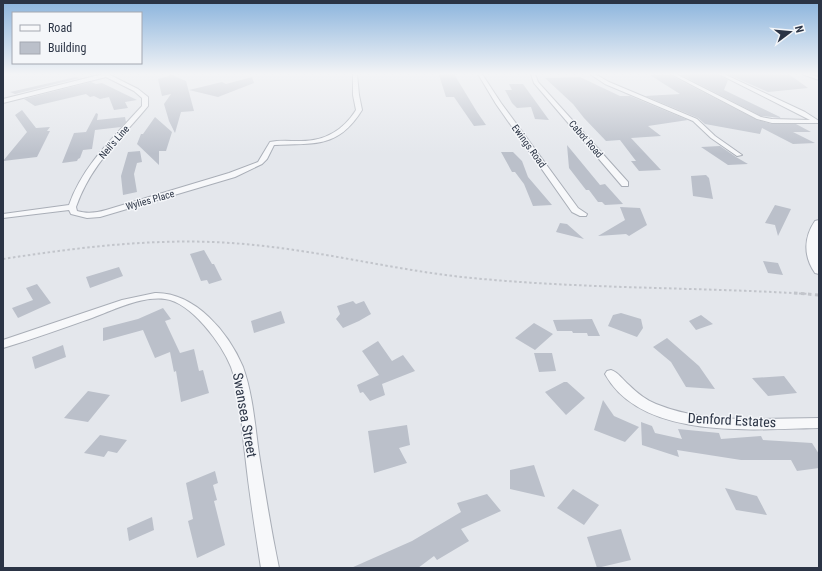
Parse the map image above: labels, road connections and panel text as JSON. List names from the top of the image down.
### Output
{
  "streets": {
    "street": [
      "Cabot Road",
      "Neil's Line",
      "Ewings Road",
      "Wylies Place",
      "Swansea Street",
      "Denford Estates"
    ]
  },
  "crossings": [
    ["Neil's Line", "Wylies Place"]
  ],
  "legend": ["Road", "Building"],
  "north": "right"
}
